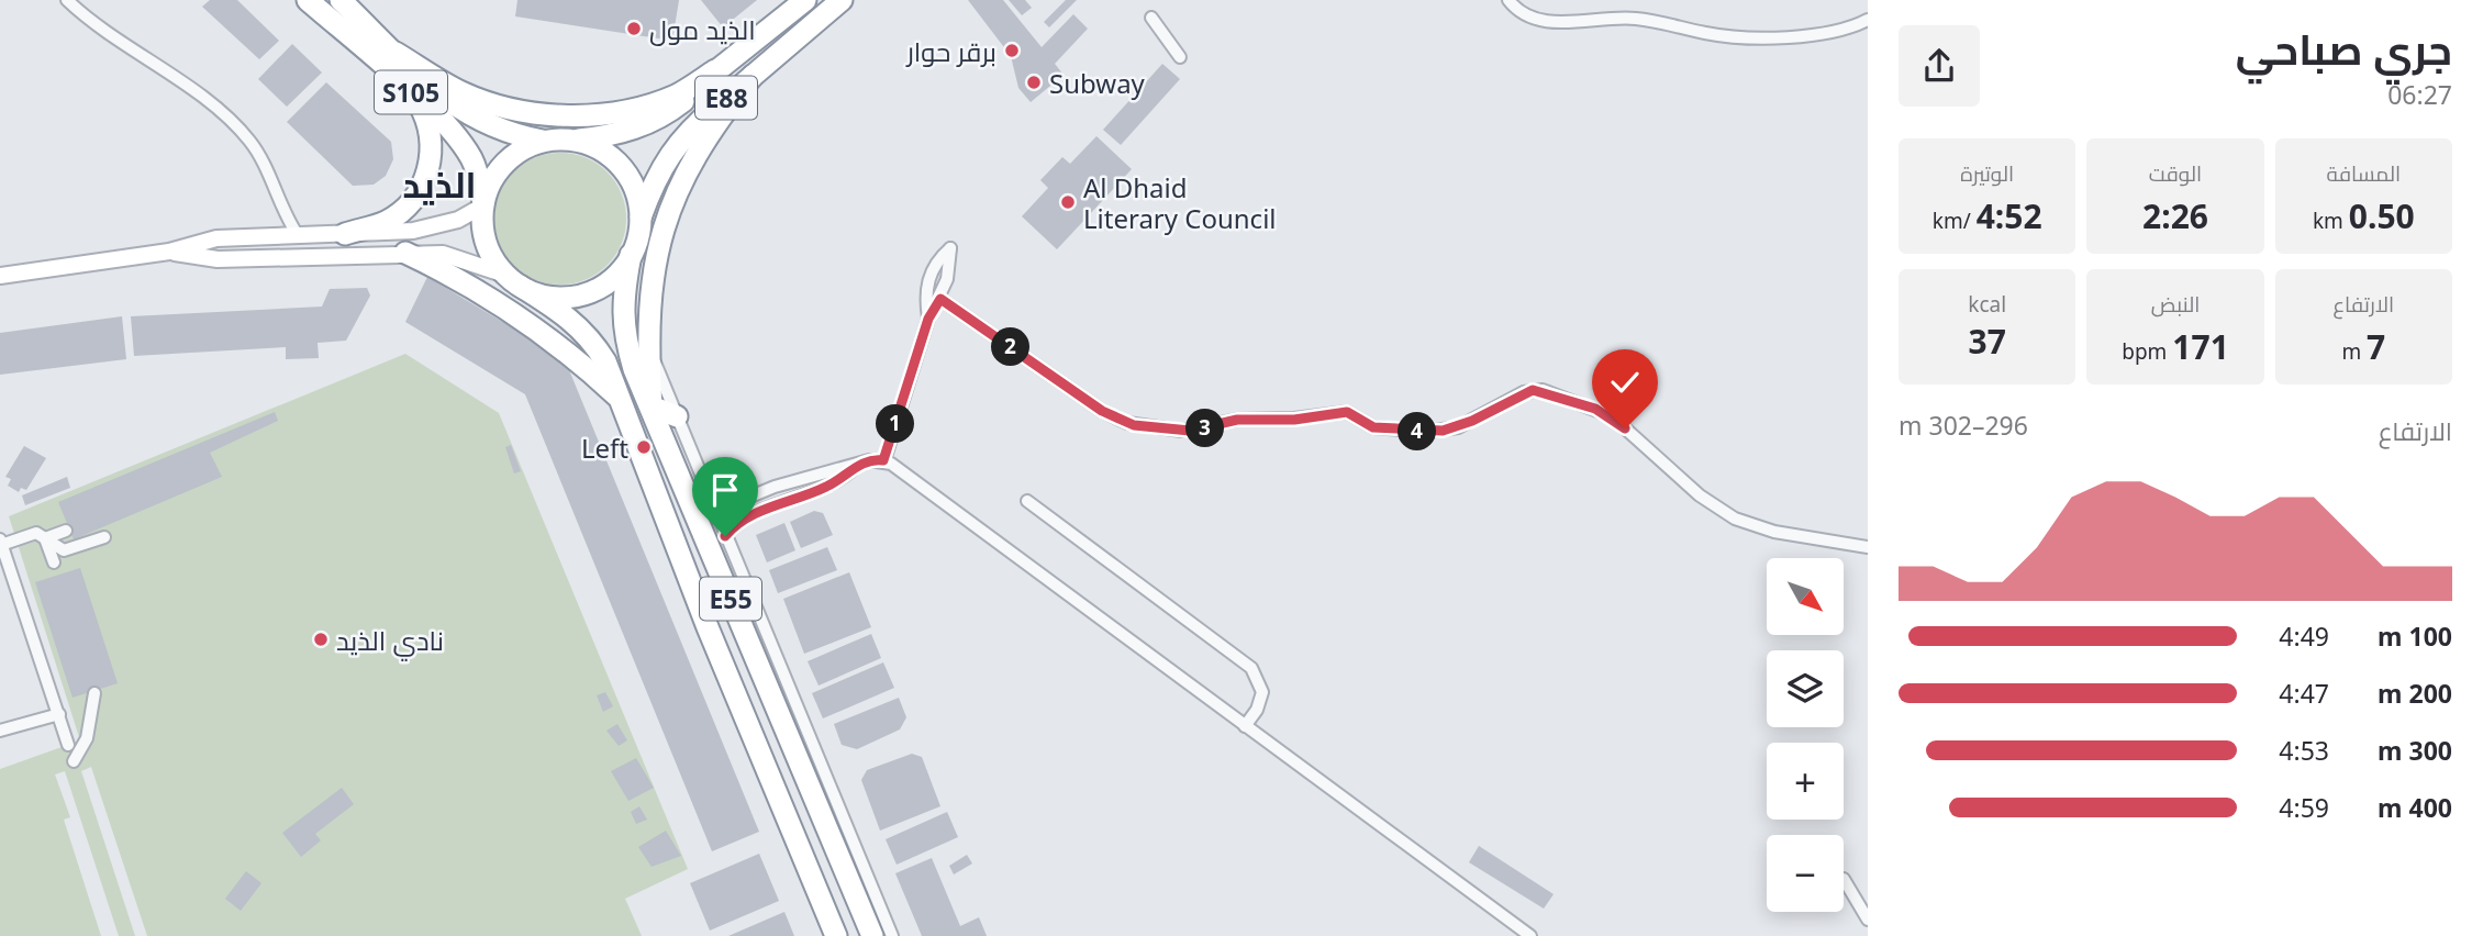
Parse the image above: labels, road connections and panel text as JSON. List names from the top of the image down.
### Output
{
  "streets": {
    "highway": ["S105", "E88", "E55"]
  },
  "crossings": [
    ["S105", "E88"],
    ["S105", "E55"],
    ["E88", "E55"]
  ],
  "districts": ["الذيد"],
  "places": [
    "الذيد مول",
    "برقر حوار",
    "Subway",
    "Al Dhaid Literary Council",
    "Left",
    "نادي الذيد"
  ],
  "north": "bottom right",
  "page": {
    "heading": ["جري صباحي", "06:27"],
    "stats": [
      ["المسافة", "0.50 km"],
      ["الوقت", "2:26"],
      ["الوتيرة", "4:52 /km"],
      ["الارتفاع", "7 m"],
      ["النبض", "171 bpm"],
      ["kcal", "37"]
    ],
    "pins": [
      "2",
      "1",
      "3",
      "4"
    ],
    "chart": ["الارتفاع", "296–302 m"],
    "map_buttons": ["+", "−"],
    "list": [
      {
        "name": "100 m",
        "note": "4:49"
      },
      {
        "name": "200 m",
        "note": "4:47"
      },
      {
        "name": "300 m",
        "note": "4:53"
      },
      {
        "name": "400 m",
        "note": "4:59"
      }
    ]
  }
}
